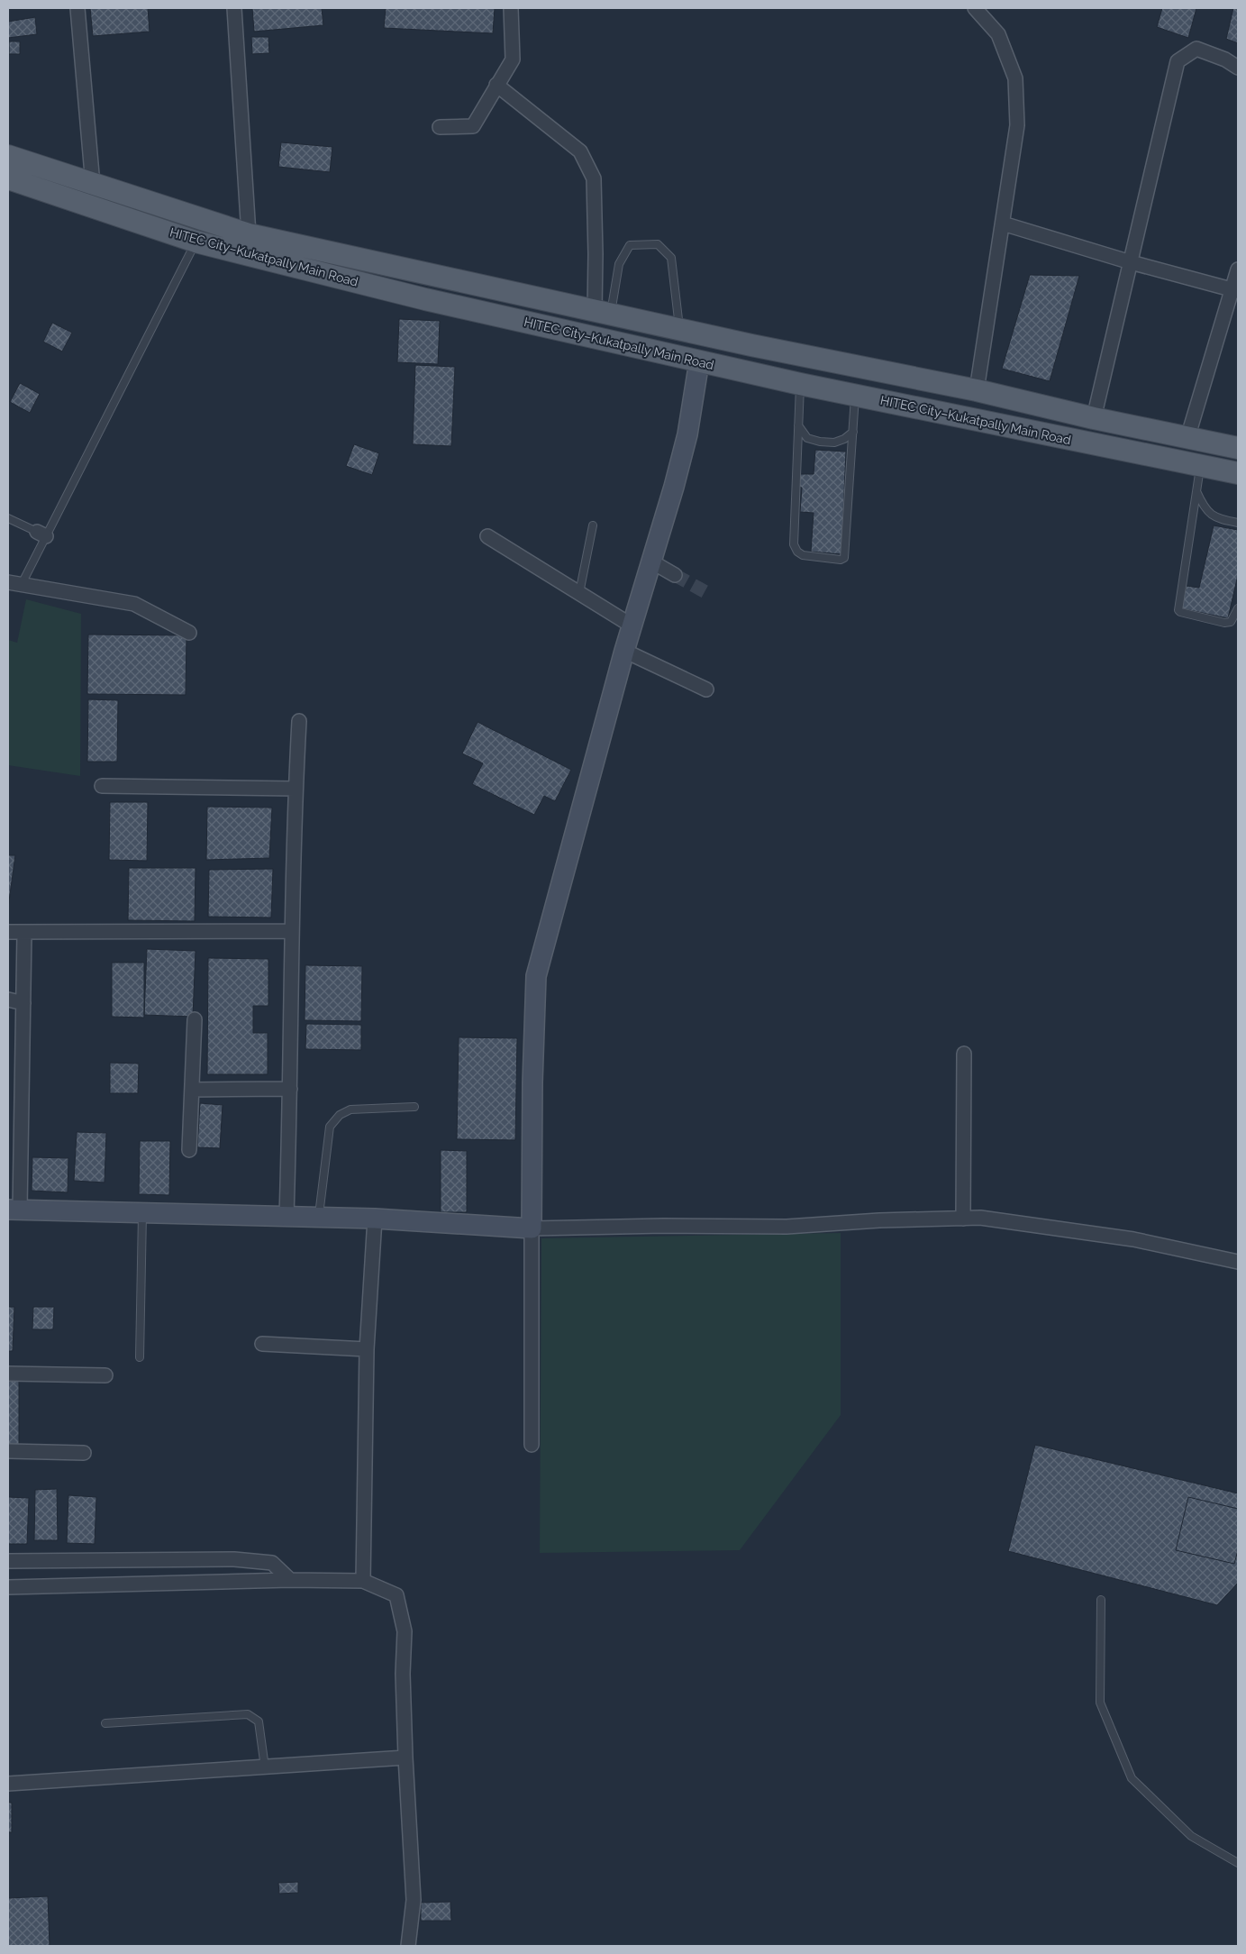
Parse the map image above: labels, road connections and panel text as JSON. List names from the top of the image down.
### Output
{
  "streets": {
    "main road": ["HITEC City–Kukatpally Main Road"]
  }
}
